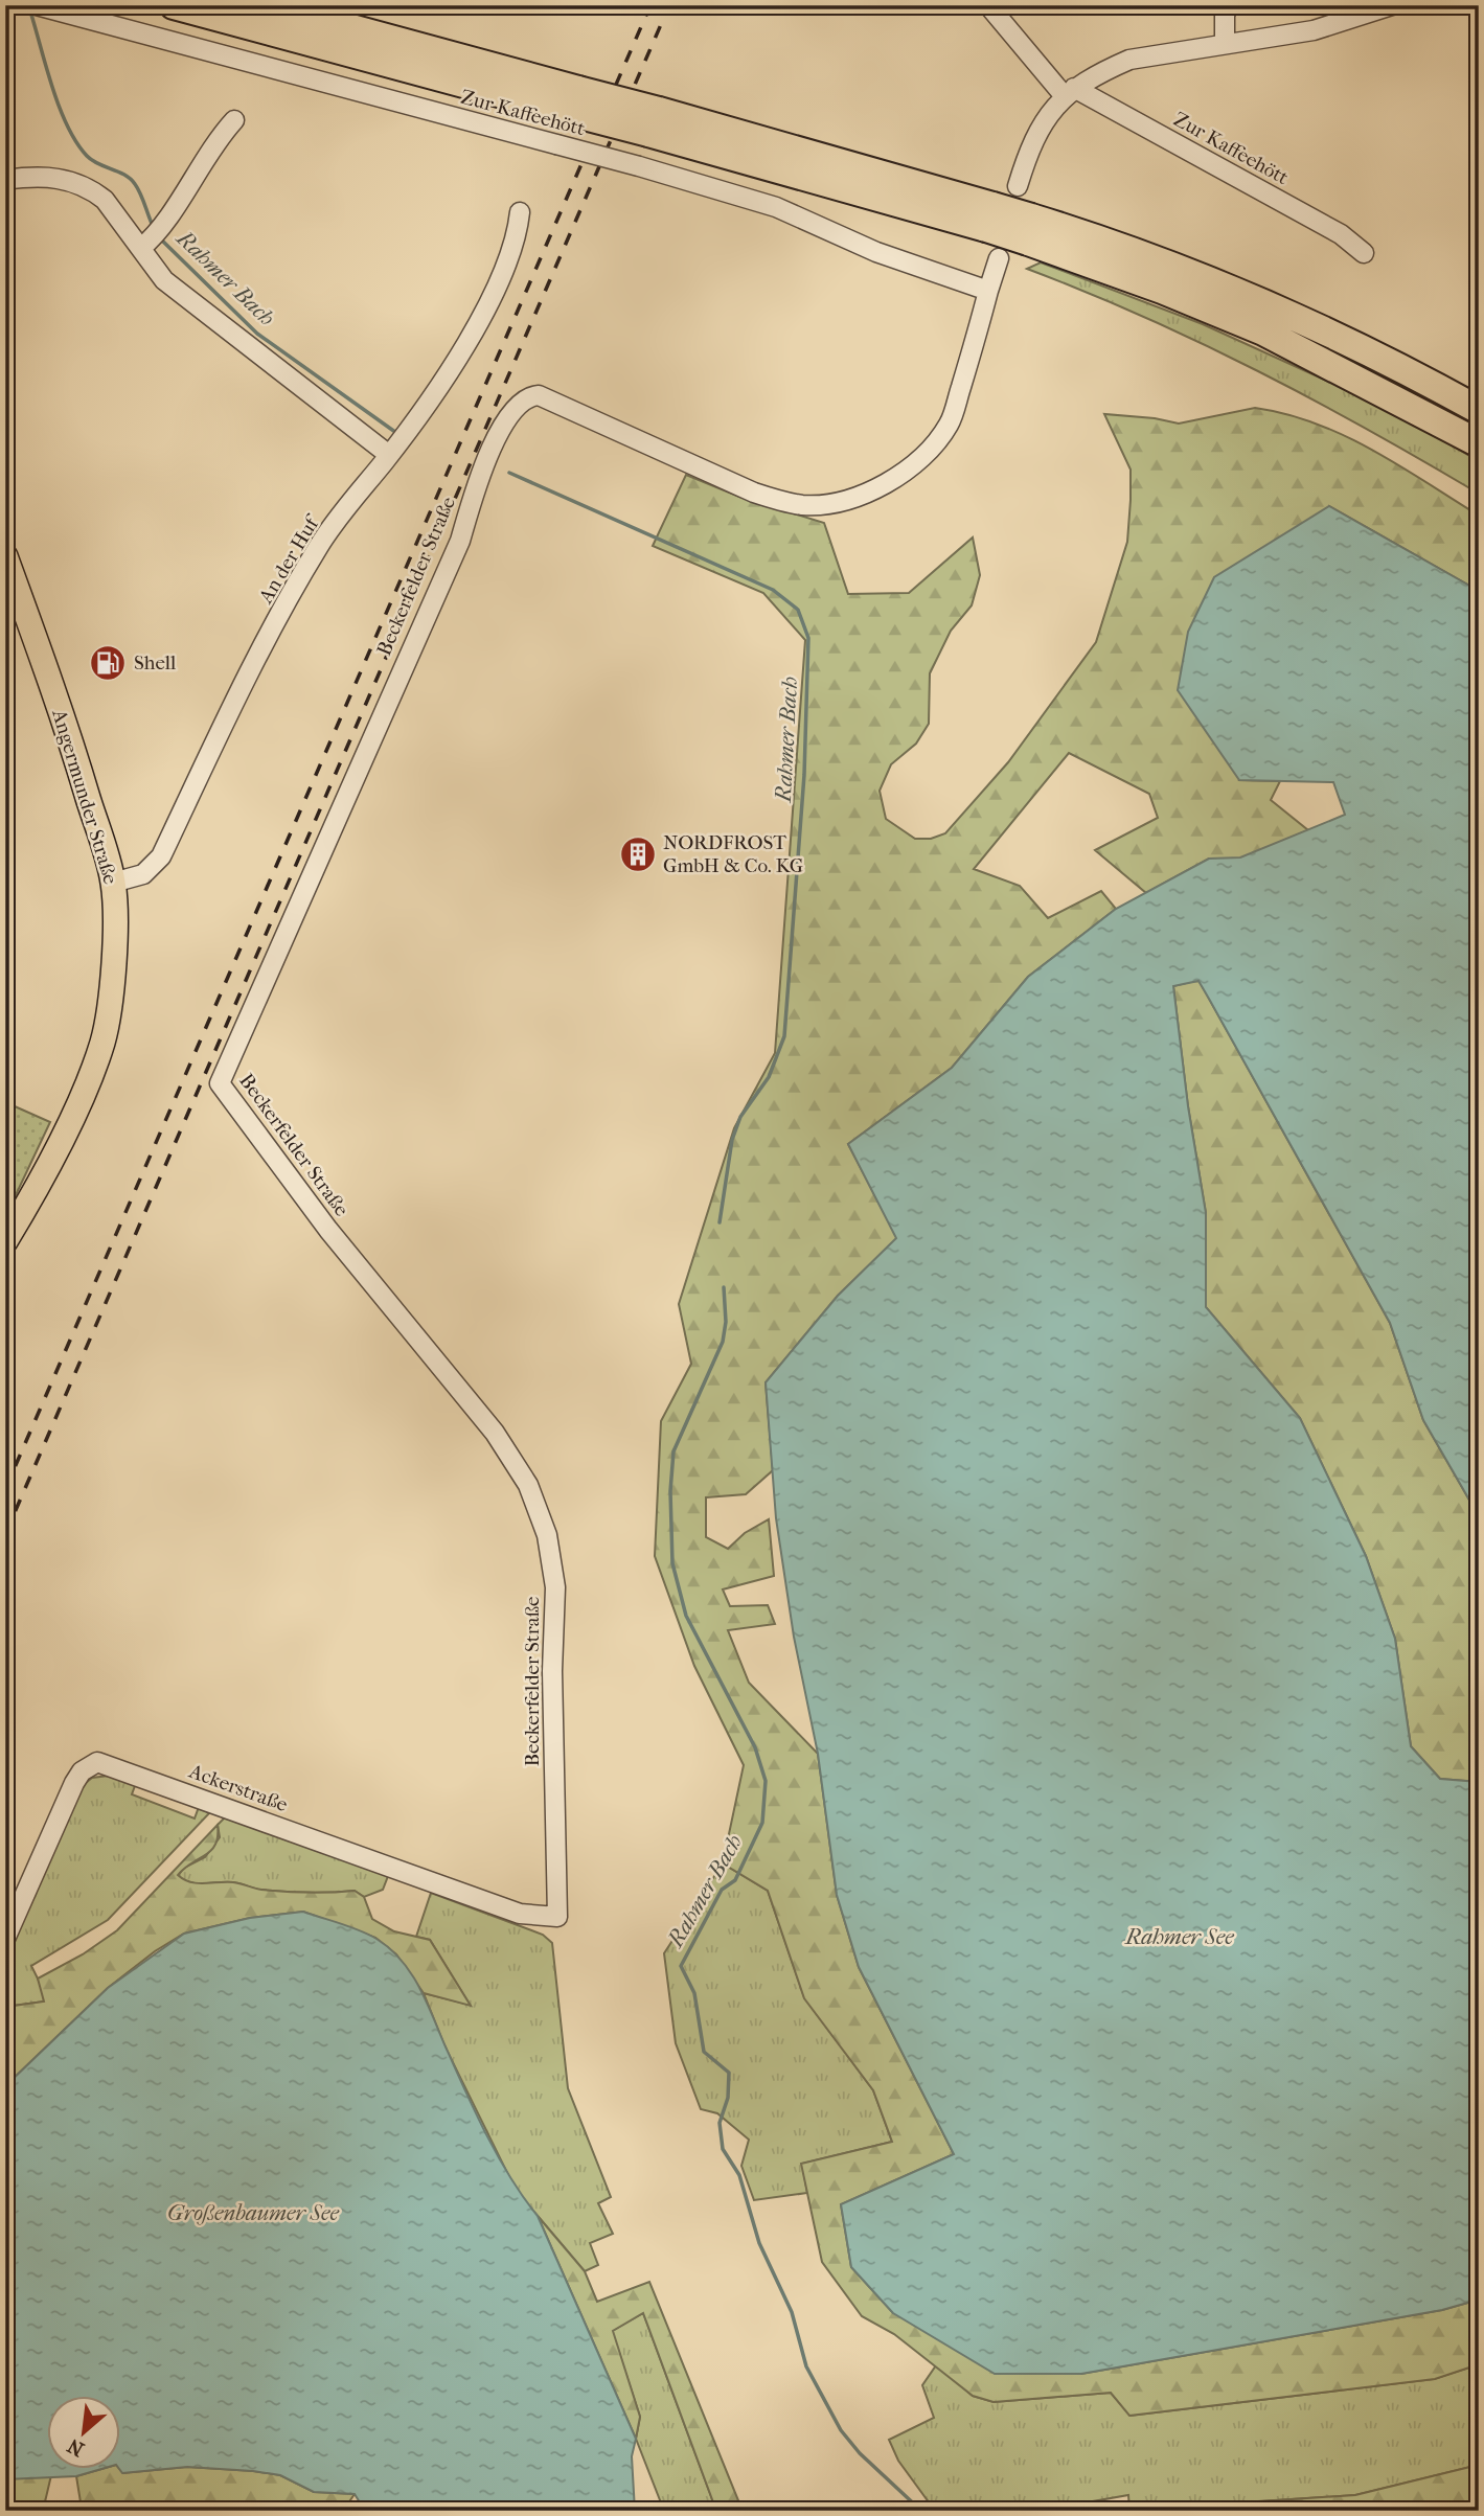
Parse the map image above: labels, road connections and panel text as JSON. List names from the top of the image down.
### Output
{
  "streets": {
    "main road": ["Angermunder Straße"],
    "street": [
      "Zur Kaffeehött",
      "An der Huf",
      "Beckerfelder Straße",
      "Ackerstraße"
    ]
  },
  "crossings": [
    ["Zur Kaffeehött", "Beckerfelder Straße"],
    ["An der Huf", "Angermunder Straße"],
    ["Beckerfelder Straße", "Ackerstraße"]
  ],
  "water": ["Rahmer Bach", "Rahmer See", "Großenbaumer See"],
  "places": {
    "fuel station": ["Shell"],
    "building": ["NORDFROST GmbH & Co. KG"]
  },
  "north": "bottom left"
}
